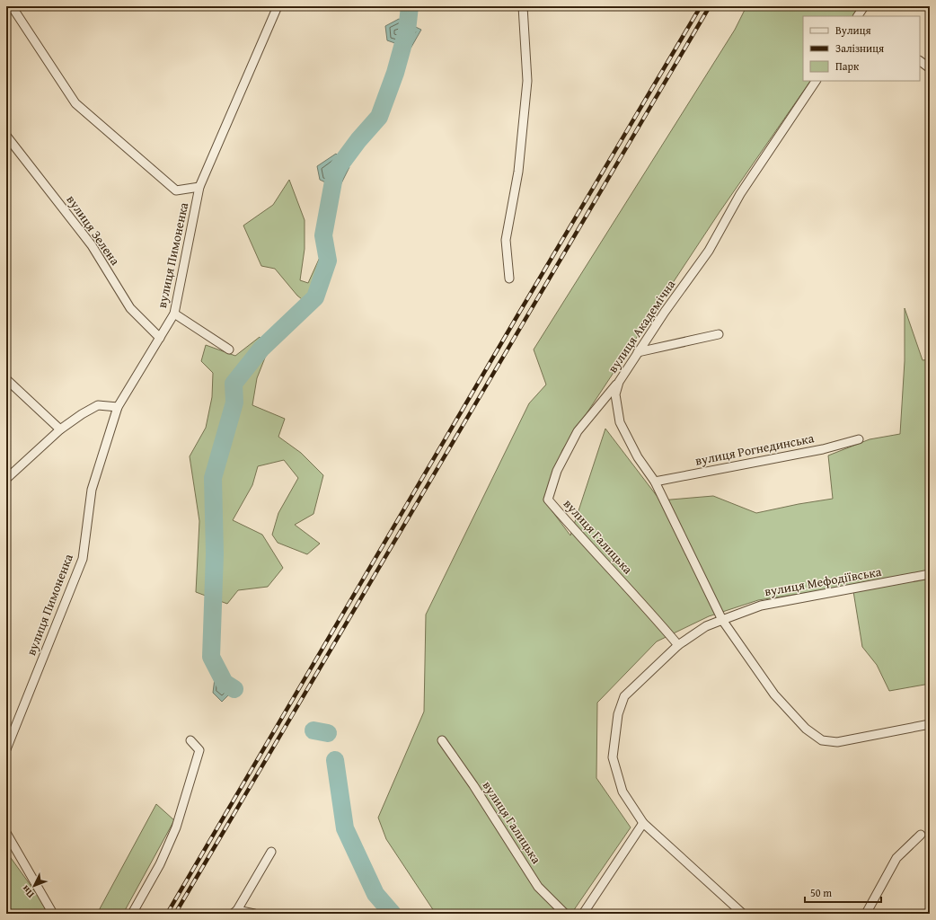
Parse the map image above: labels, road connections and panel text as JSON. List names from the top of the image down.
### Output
{
  "streets": {
    "street": [
      "вулиця Зелена",
      "вулиця Пимоненка",
      "вулиця Академічна",
      "вулиця Рогнединська",
      "вулиця Галицька",
      "вулиця Мефодіївська"
    ]
  },
  "crossings": [
    ["вулиця Зелена", "вулиця Пимоненка"],
    ["вулиця Академічна", "вулиця Рогнединська"],
    ["вулиця Академічна", "вулиця Галицька"],
    ["вулиця Академічна", "вулиця Мефодіївська"]
  ],
  "legend": ["Вулиця", "Залізниця", "Парк"],
  "scale_bar": "50 m",
  "north": "bottom left"
}
